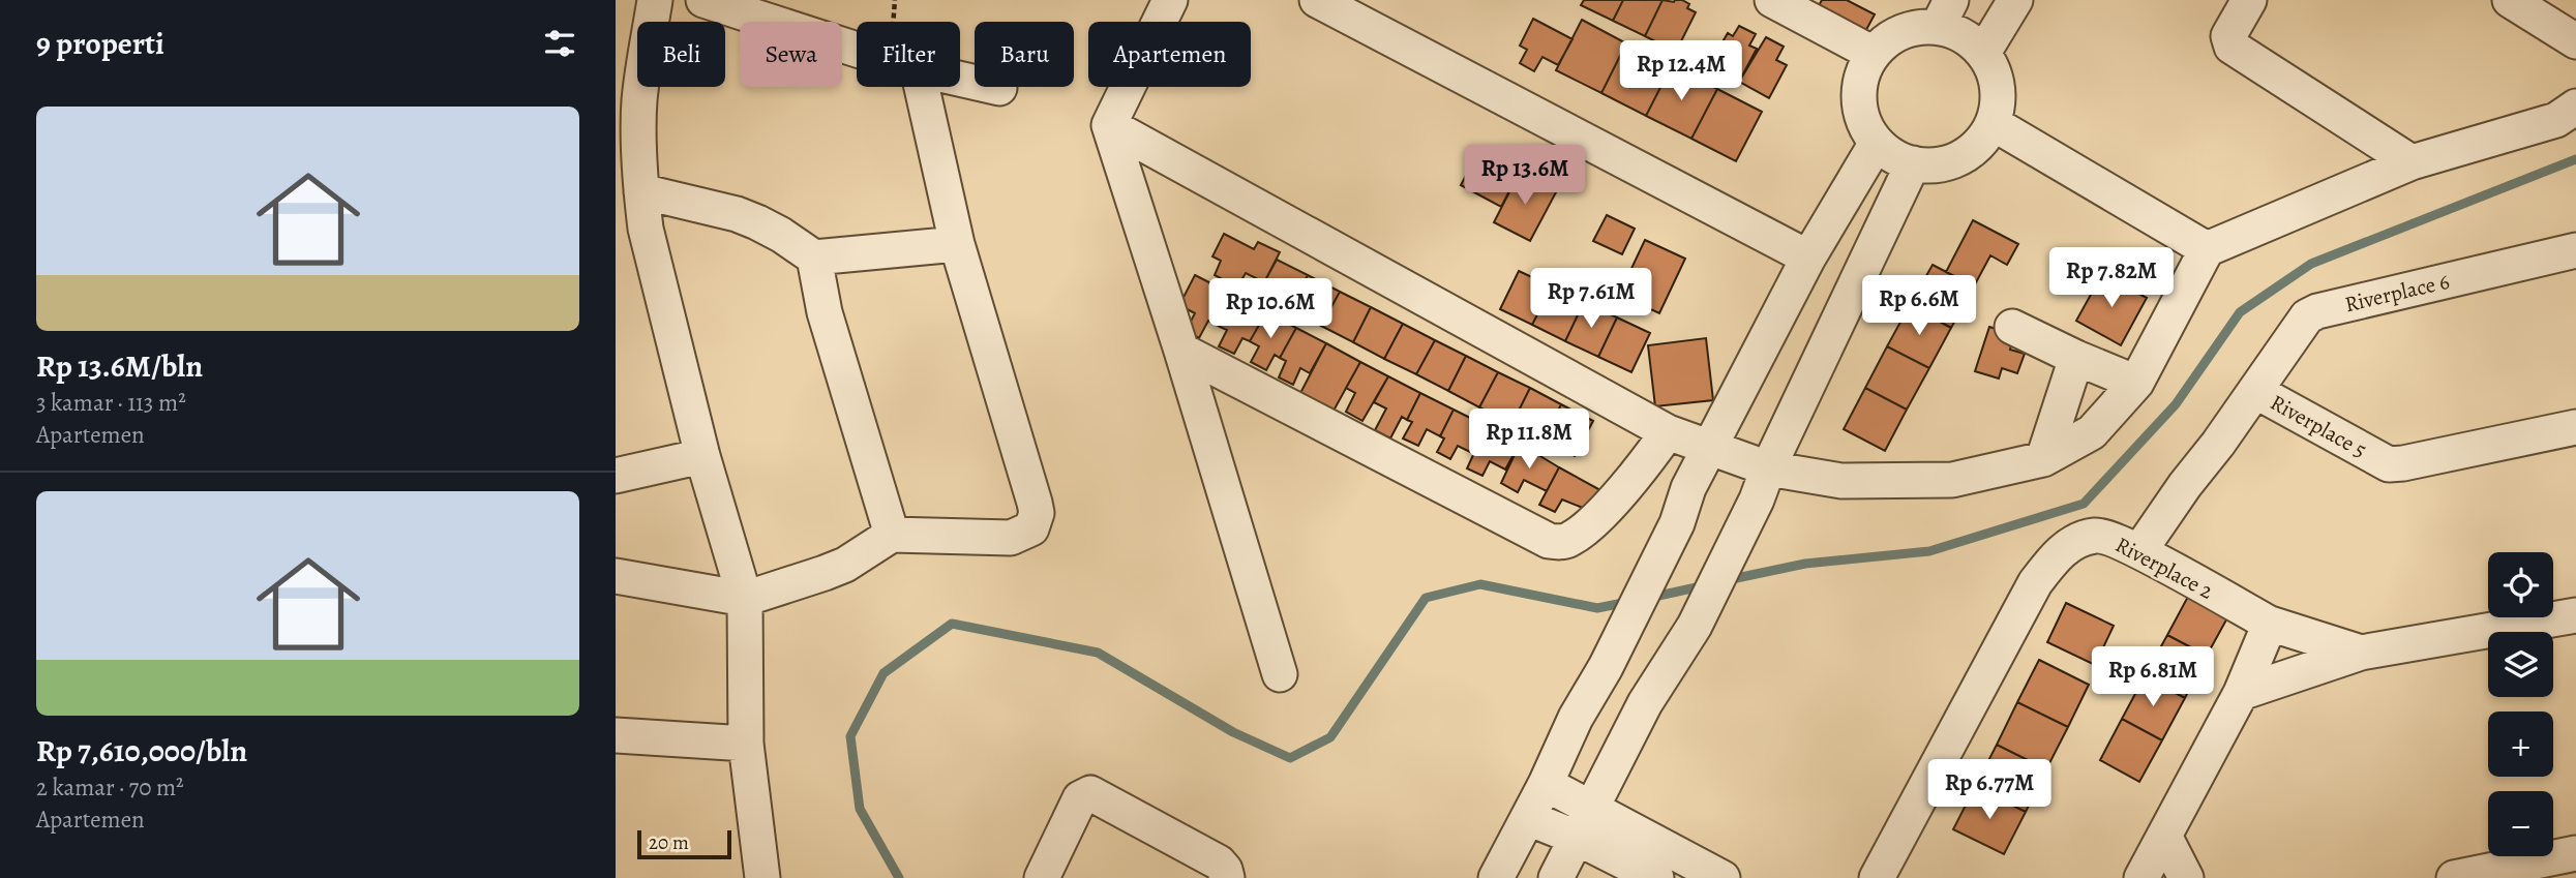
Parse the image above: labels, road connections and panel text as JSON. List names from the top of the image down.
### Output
{
  "streets": {
    "street": ["Riverplace 6", "Riverplace 5", "Riverplace 2"]
  },
  "crossings": [
    ["Riverplace 6", "Riverplace 5"],
    ["Riverplace 5", "Riverplace 2"]
  ],
  "scale_bar": "20 m",
  "page": {
    "heading": "9 properti",
    "chip": [
      "Beli",
      "Sewa",
      "Filter",
      "Baru",
      "Apartemen"
    ],
    "price": [
      "Rp 12.4M",
      "Rp 13.6M",
      "Rp 7.82M",
      "Rp 7.61M",
      "Rp 6.6M",
      "Rp 10.6M",
      "Rp 11.8M",
      "Rp 6.81M",
      "Rp 6.77M"
    ],
    "list": [
      {
        "name": "Rp 13.6M/bln",
        "note": "3 kamar · 113 m² · Apartemen"
      },
      {
        "name": "Rp 7,610,000/bln",
        "note": "2 kamar · 70 m² · Apartemen"
      }
    ],
    "map_buttons": ["+", "−"],
    "scale": "20 m"
  }
}
